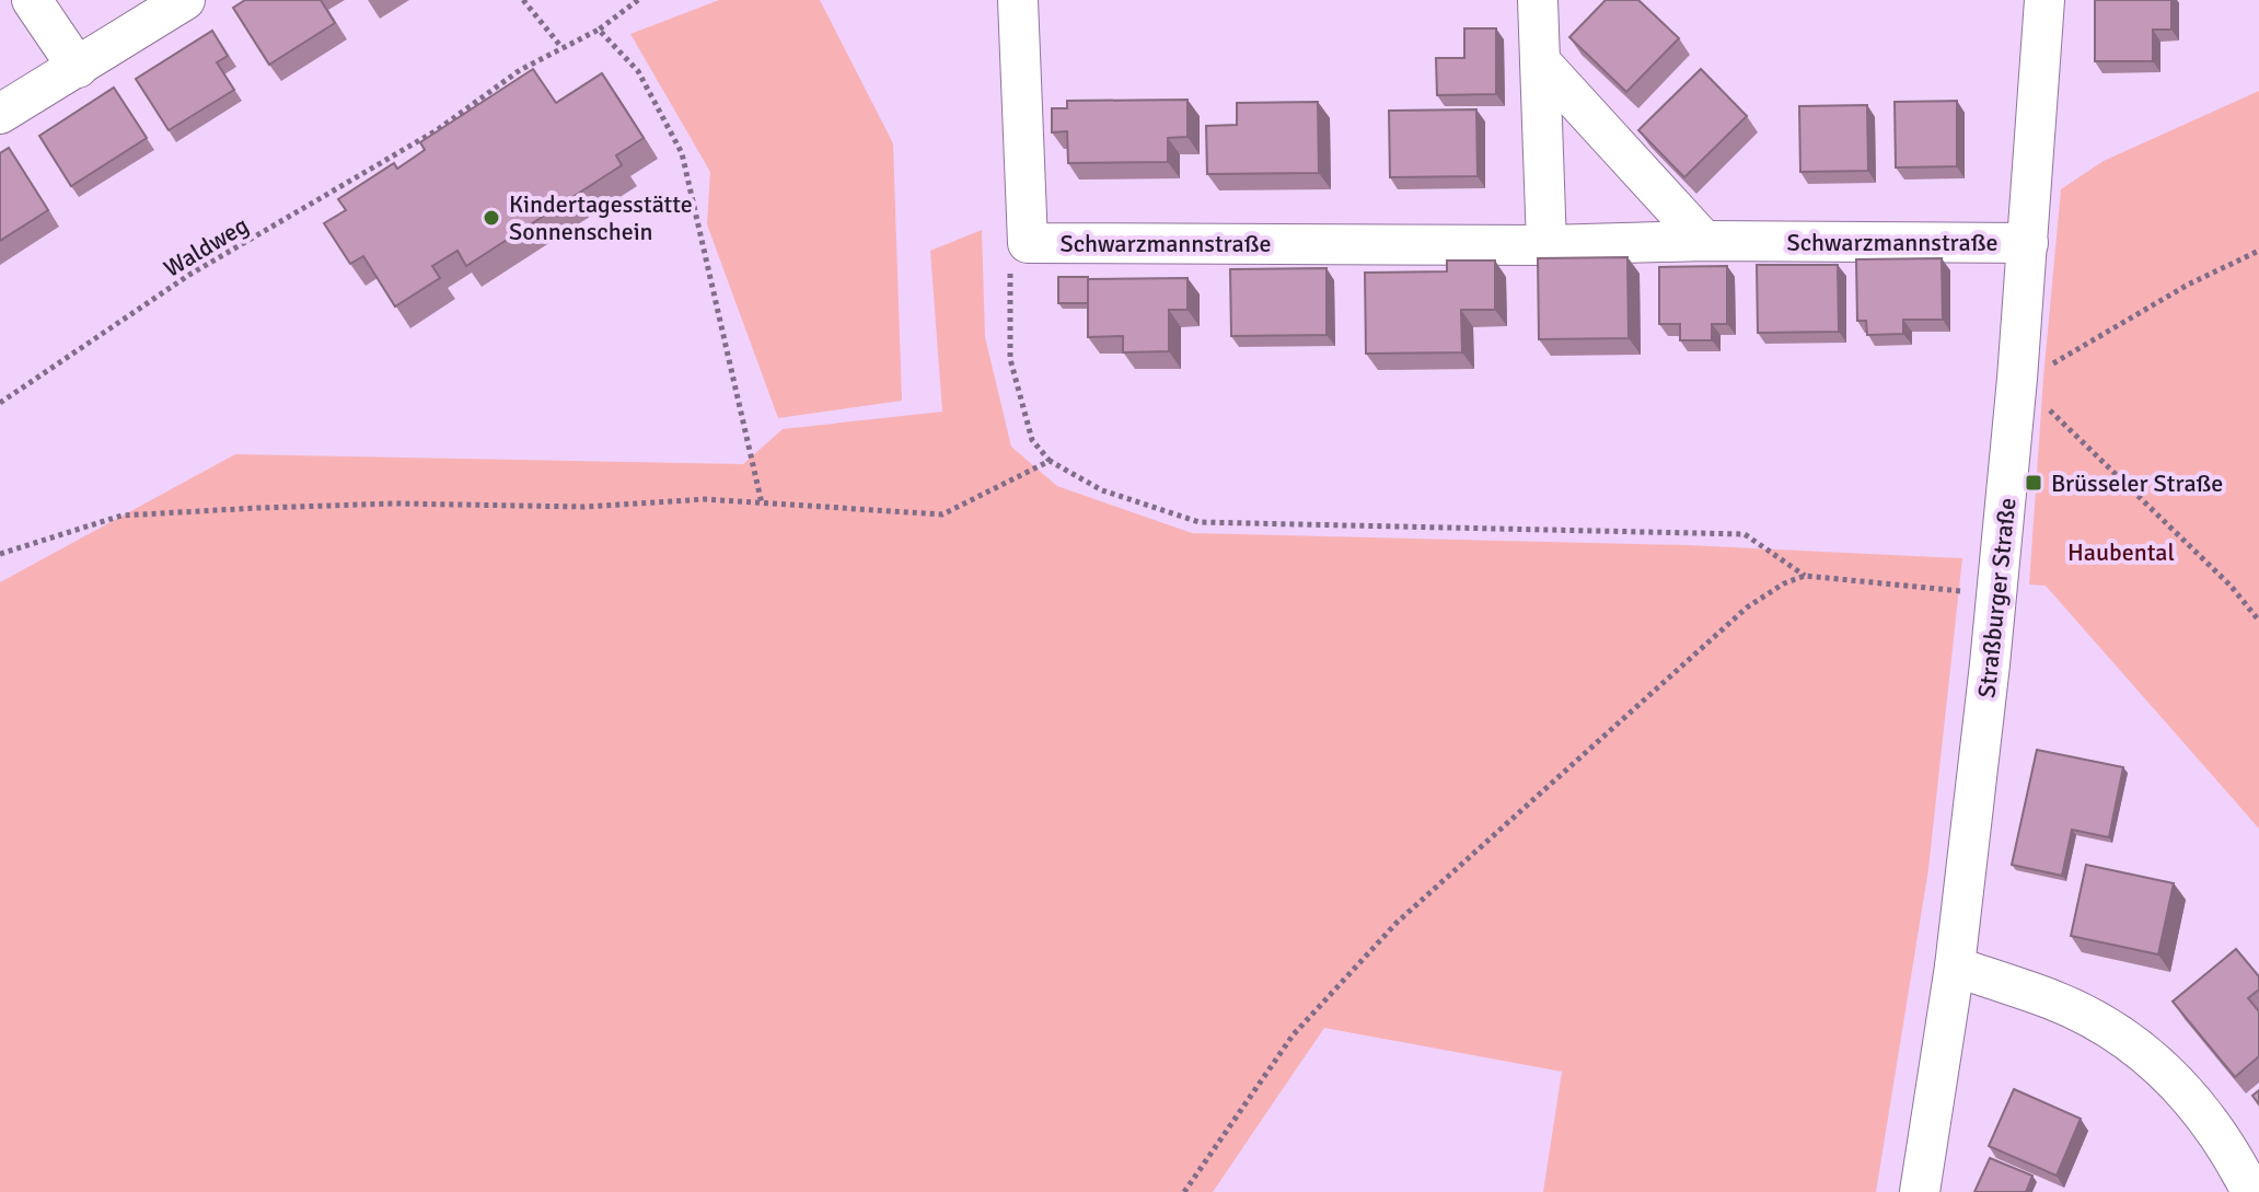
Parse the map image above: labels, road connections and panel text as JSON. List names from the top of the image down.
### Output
{
  "streets": {
    "street": ["Schwarzmannstraße", "Straßburger Straße"],
    "path": ["Waldweg"]
  },
  "crossings": [
    ["Schwarzmannstraße", "Straßburger Straße"]
  ],
  "parks": ["Haubental"],
  "places": {
    "other": ["Kindertagesstätte Sonnenschein"],
    "transit": ["Brüsseler Straße"]
  }
}
